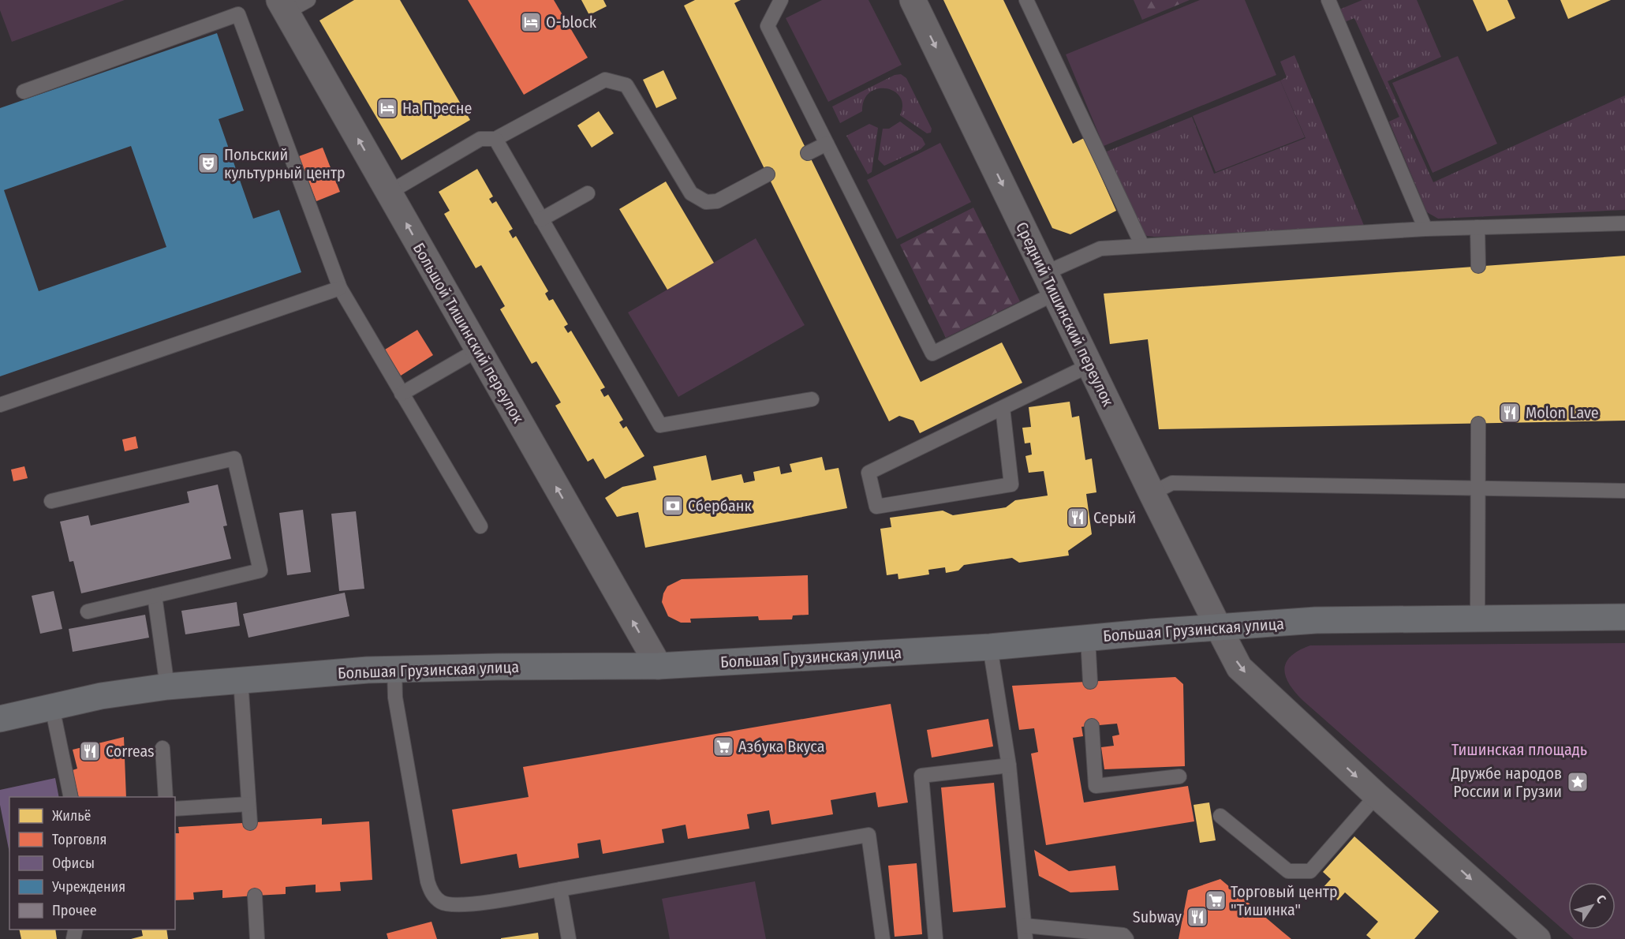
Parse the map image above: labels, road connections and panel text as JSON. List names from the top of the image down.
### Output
{
  "streets": {
    "main road": ["Большая Грузинская улица"],
    "street": ["Средний Тишинский переулок", "Большой Тишинский переулок"]
  },
  "crossings": [
    ["Средний Тишинский переулок", "Большая Грузинская улица"],
    ["Большой Тишинский переулок", "Большая Грузинская улица"]
  ],
  "one_way": ["Средний Тишинский переулок", "Большой Тишинский переулок"],
  "parks": ["Тишинская площадь"],
  "places": {
    "hotel": ["O-block", "На Пресне"],
    "theatre": ["Польский культурный центр"],
    "restaurant": [
      "Molon Lave",
      "Серый",
      "Correas",
      "Subway"
    ],
    "bank": ["Сбербанк"],
    "supermarket": ["Азбука Вкуса", "Торговый центр \"Тишинка\""],
    "place": ["Дружбе народов России и Грузии"]
  },
  "legend": [
    "Жильё",
    "Торговля",
    "Офисы",
    "Учреждения",
    "Прочее"
  ],
  "north": "top right"
}
